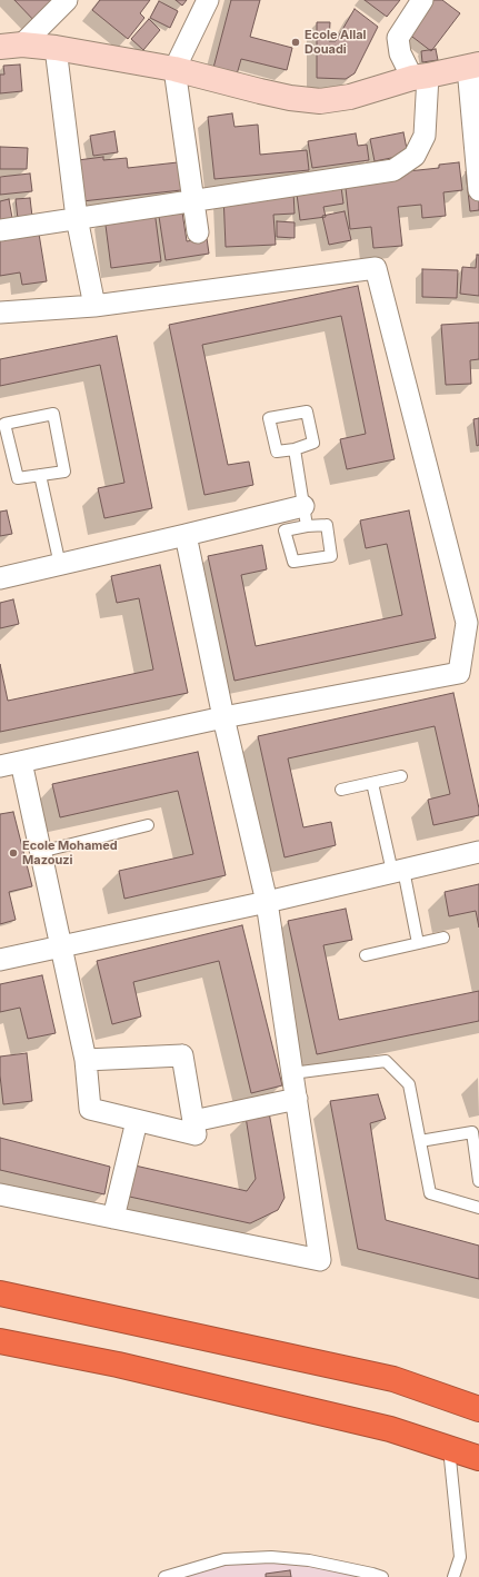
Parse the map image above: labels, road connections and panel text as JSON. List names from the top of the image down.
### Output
{
  "places": ["Ecole Allal Douadi", "Ecole Mohamed Mazouzi"]
}
